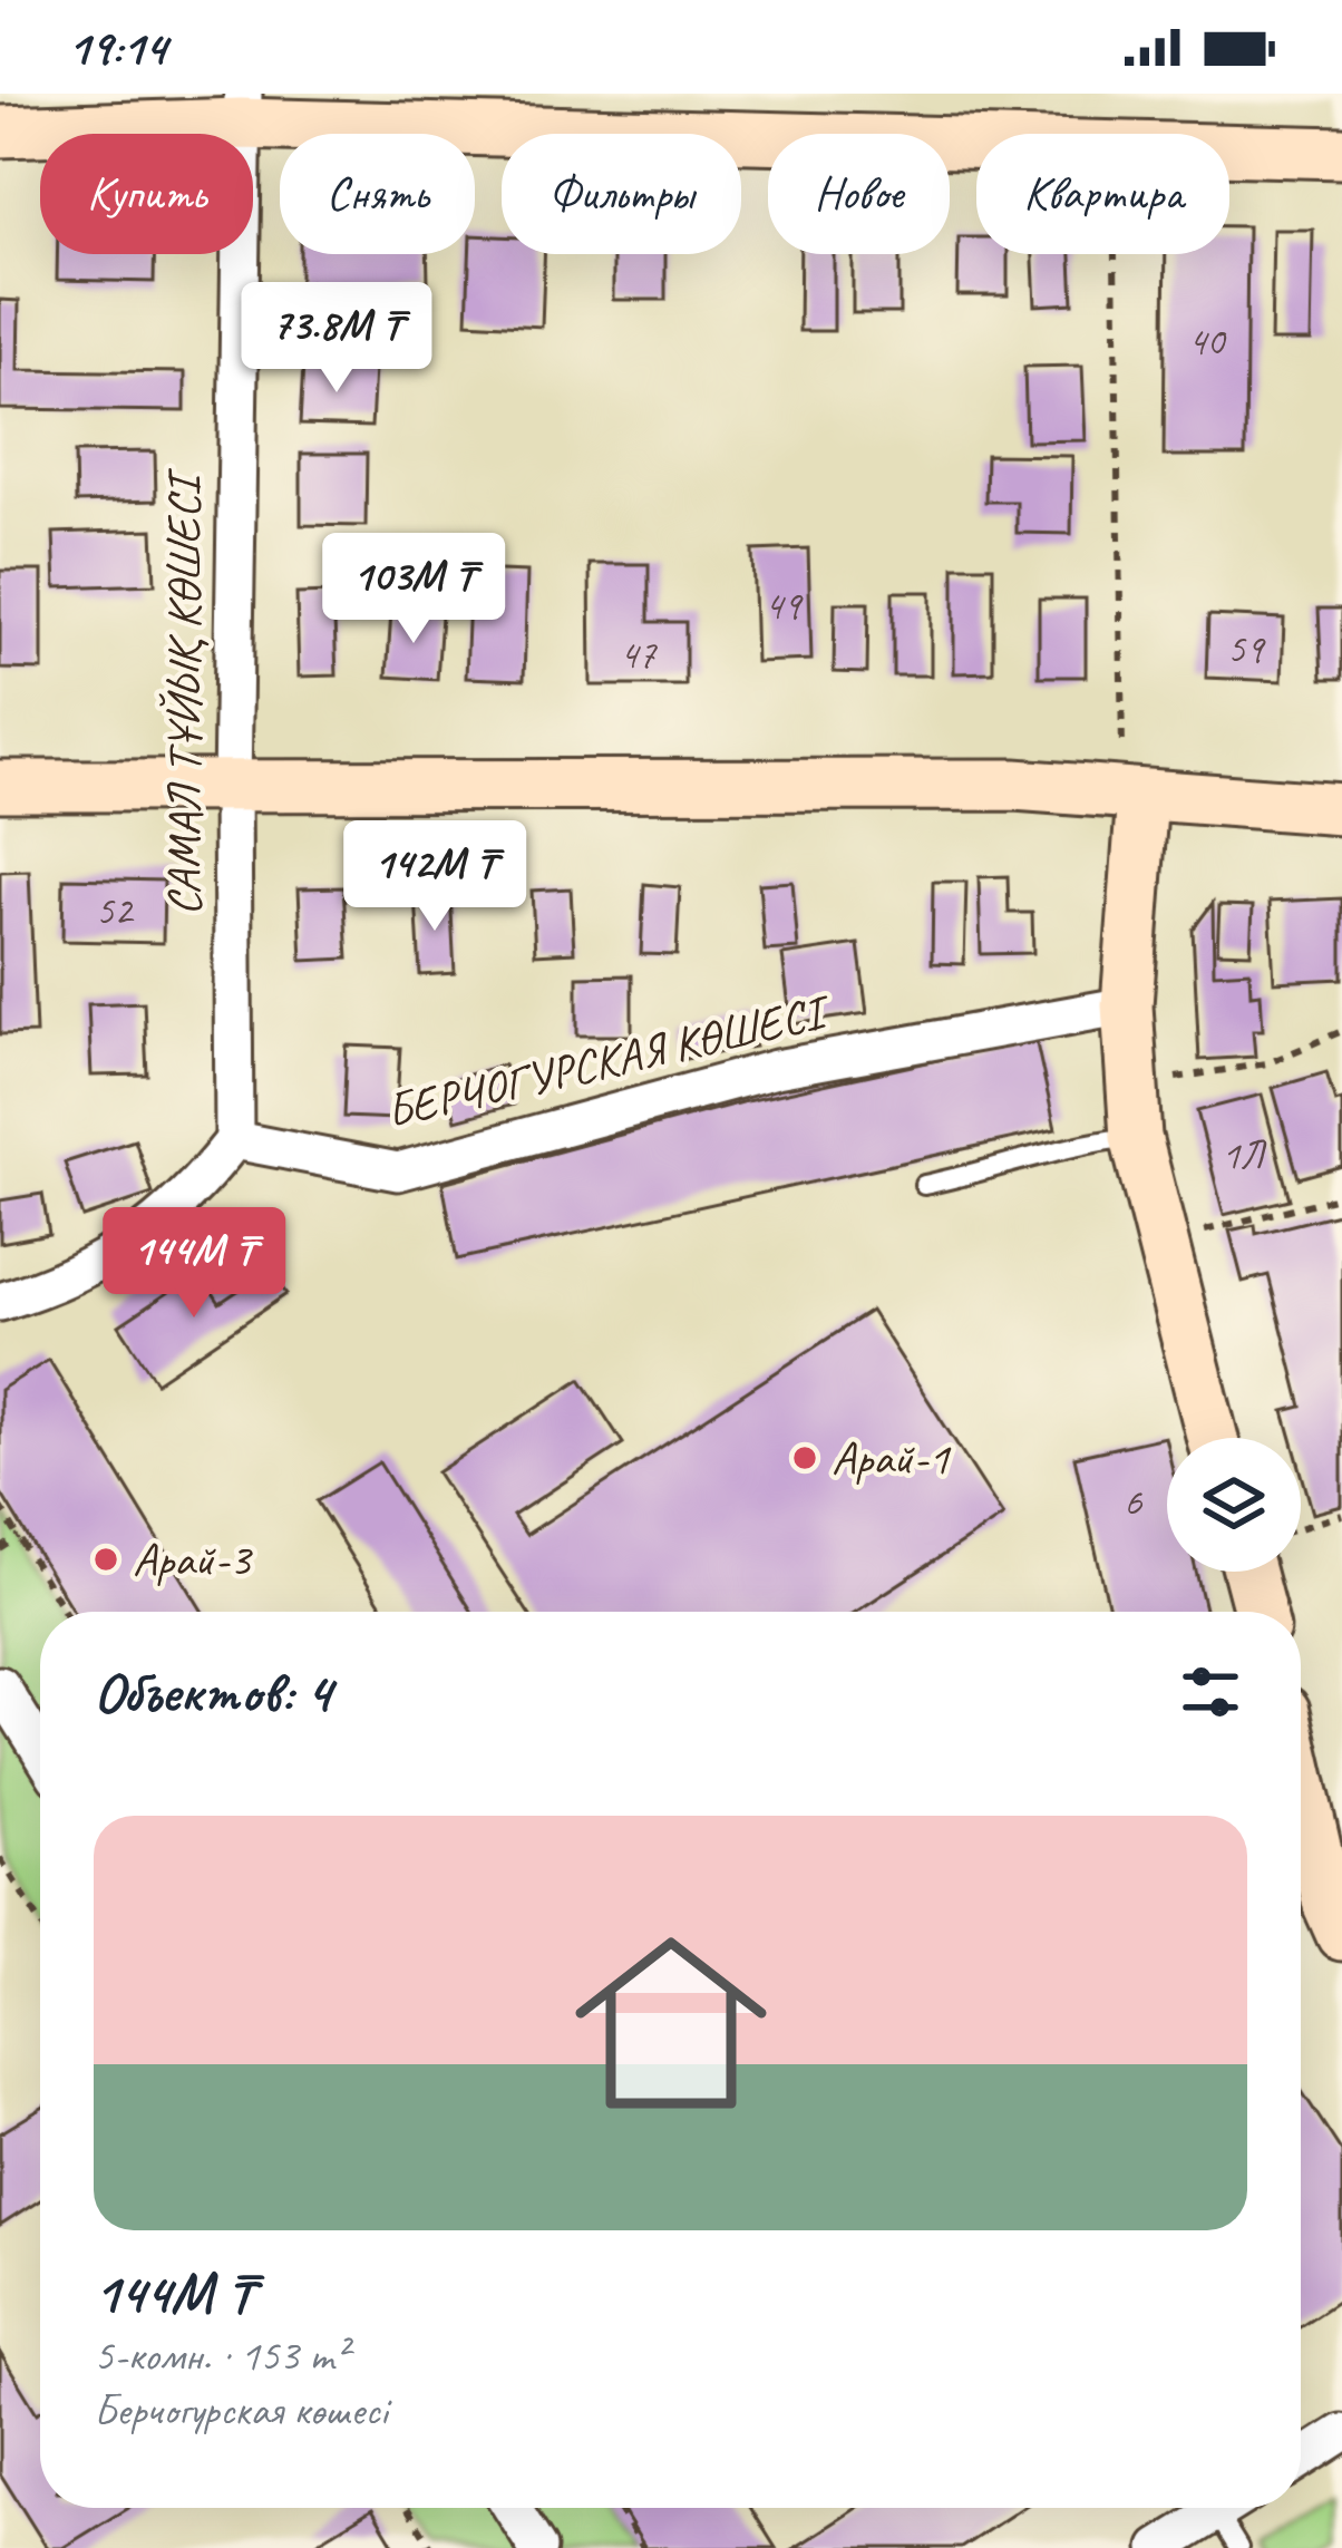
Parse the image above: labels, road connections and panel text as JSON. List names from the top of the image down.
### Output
{
  "streets": {
    "street": ["САМАЛ ТҰЙЫҚ КӨШЕСІ", "БЕРЧОГУРСКАЯ КӨШЕСІ"]
  },
  "crossings": [
    ["САМАЛ ТҰЙЫҚ КӨШЕСІ", "БЕРЧОГУРСКАЯ КӨШЕСІ"]
  ],
  "places": ["Арай-1", "Арай-3"],
  "house_numbers": [
    "40",
    "49",
    "59",
    "47",
    "52",
    "1Л",
    "6"
  ],
  "page": {
    "status": "19:14",
    "chip": [
      "Купить",
      "Снять",
      "Фильтры",
      "Новое",
      "Квартира"
    ],
    "price": [
      "73.8M ₸",
      "103M ₸",
      "142M ₸",
      "144M ₸"
    ],
    "heading": "Объектов: 4",
    "list": [
      {
        "name": "144M ₸",
        "note": "5-комн. · 153 m² · Берчогурская көшесі"
      }
    ]
  }
}
